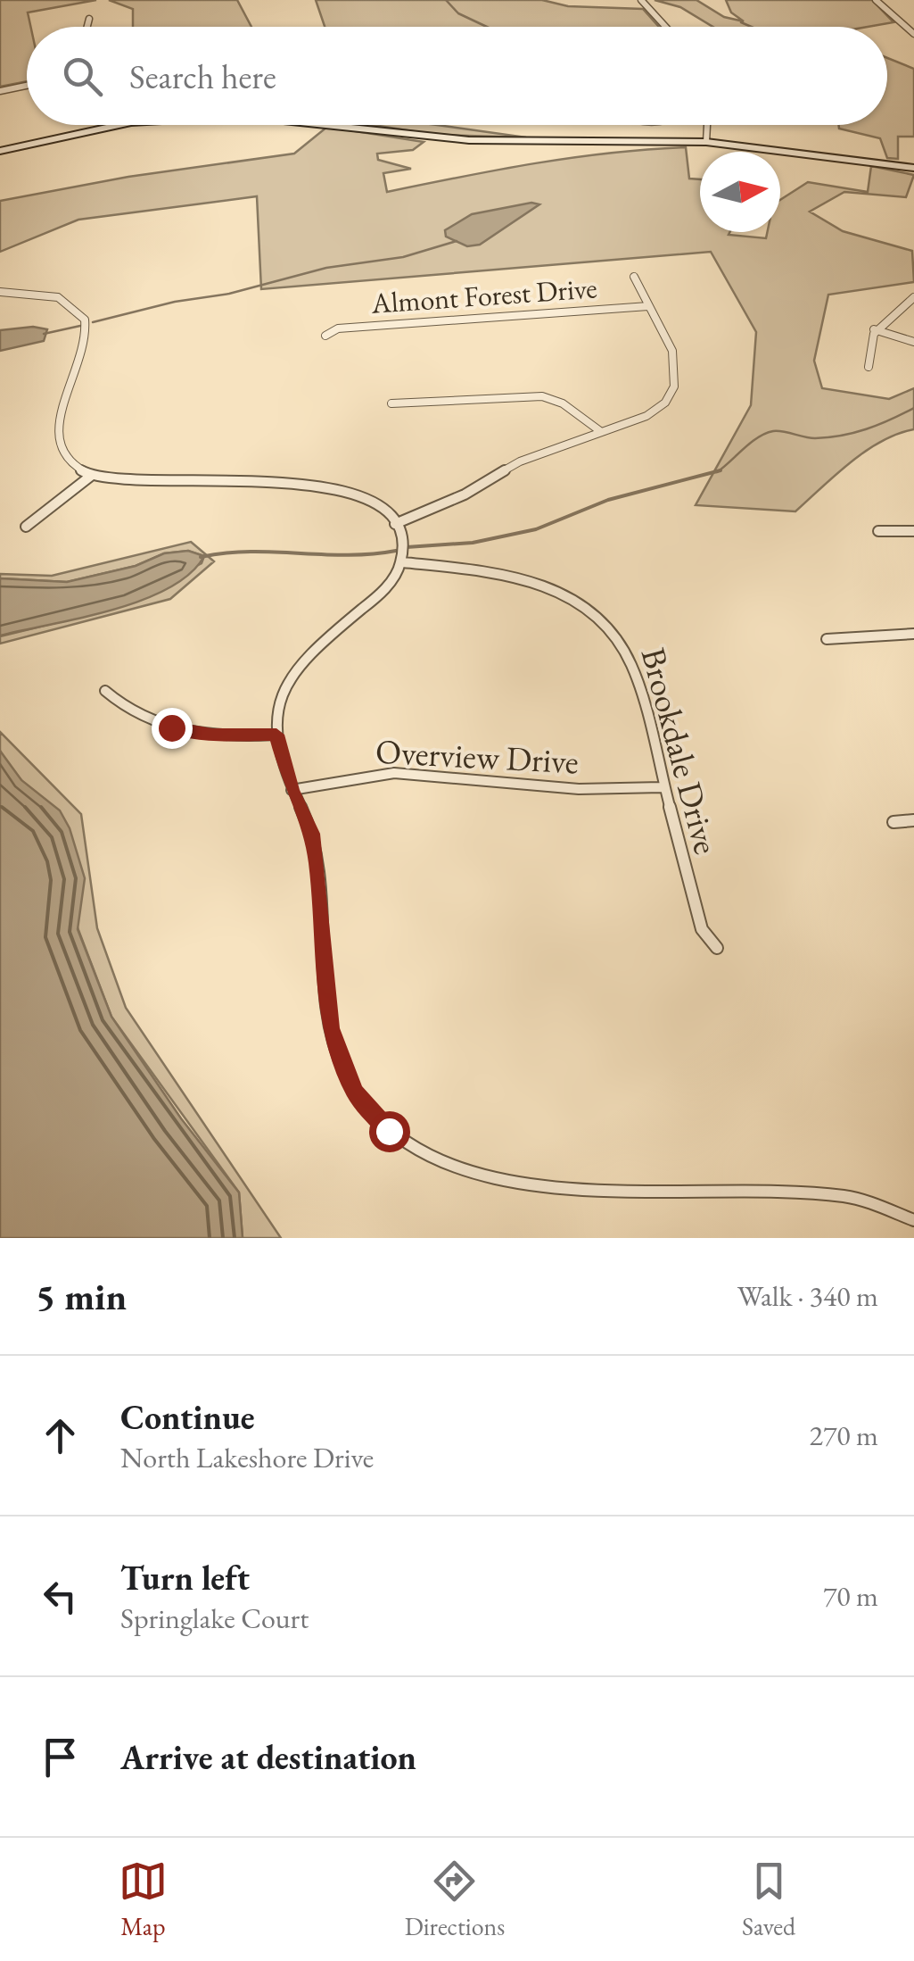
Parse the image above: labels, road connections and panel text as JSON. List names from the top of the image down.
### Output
{
  "streets": {
    "street": ["Almont Forest Drive", "Brookdale Drive", "Overview Drive"]
  },
  "crossings": [
    ["Brookdale Drive", "Overview Drive"]
  ],
  "north": "right",
  "page": {
    "search": "Search here",
    "heading": ["5 min", "Walk · 340 m"],
    "list": [
      ["Continue", "North Lakeshore Drive", "270 m"],
      ["Turn left", "Springlake Court", "70 m"],
      "Arrive at destination"
    ],
    "nav": ["Map", "Directions", "Saved"]
  }
}
